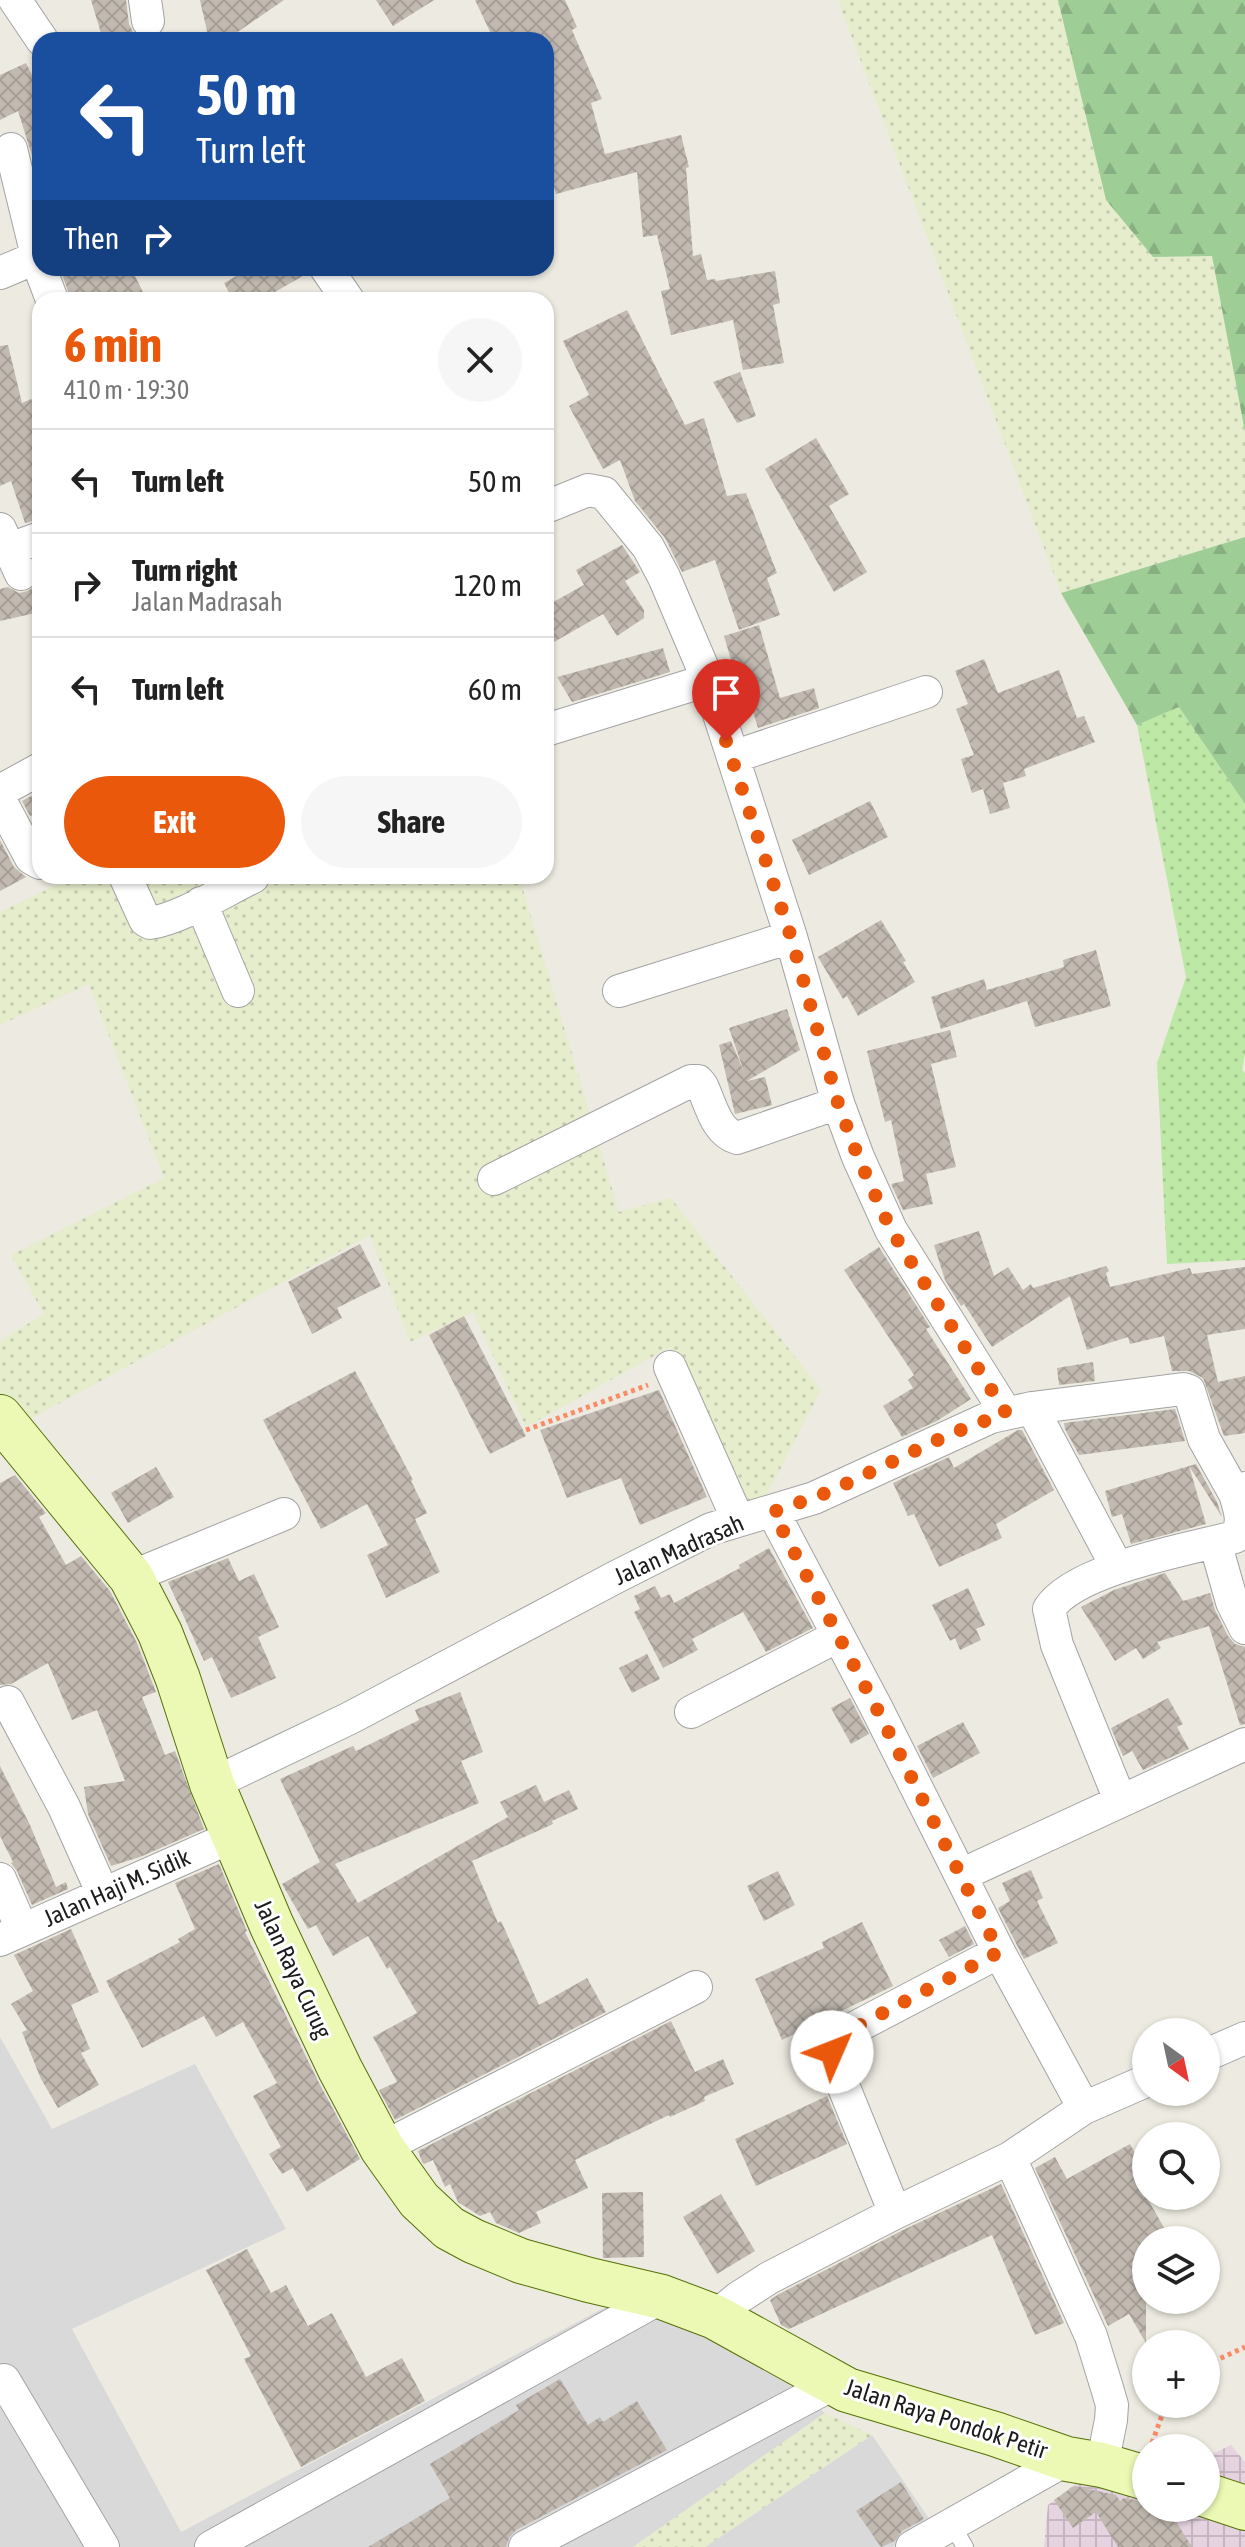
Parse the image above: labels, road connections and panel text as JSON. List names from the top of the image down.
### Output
{
  "streets": {
    "main road": ["Jalan Raya Curug", "Jalan Raya Pondok Petir"],
    "street": ["Jalan Madrasah", "Jalan Haji M. Sidik"]
  },
  "crossings": [
    ["Jalan Madrasah", "Jalan Raya Curug"],
    ["Jalan Haji M. Sidik", "Jalan Raya Curug"],
    ["Jalan Raya Curug", "Jalan Raya Pondok Petir"]
  ],
  "north": "bottom right",
  "page": {
    "turn": ["50 m", "Turn left"],
    "then": "Then",
    "heading": ["6 min", "410 m · 19:30"],
    "list": [
      {
        "name": "Turn left",
        "value": "50 m"
      },
      {
        "name": "Turn right",
        "note": "Jalan Madrasah",
        "value": "120 m"
      },
      {
        "name": "Turn left",
        "value": "60 m"
      }
    ],
    "buttons": ["Exit", "Share"],
    "map_buttons": ["+", "−"]
  }
}
